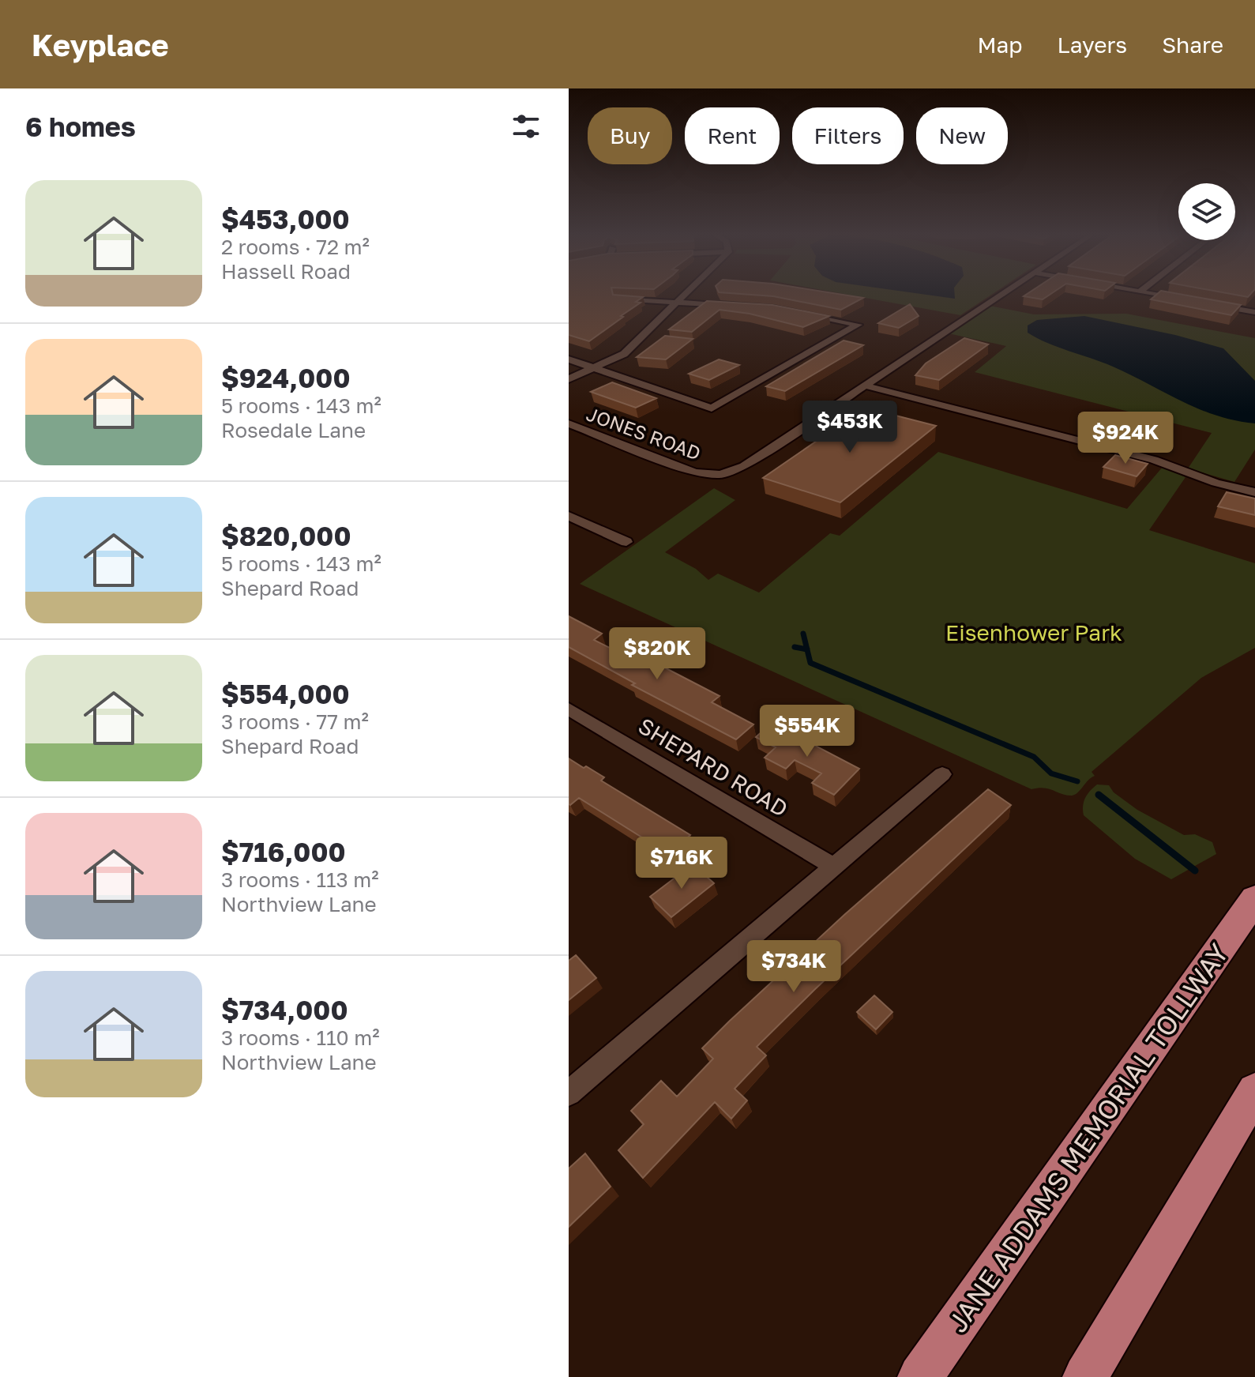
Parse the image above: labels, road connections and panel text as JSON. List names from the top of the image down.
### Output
{
  "streets": {
    "highway": ["JANE ADDAMS MEMORIAL TOLLWAY"],
    "street": ["JONES ROAD", "SHEPARD ROAD"]
  },
  "parks": ["Eisenhower Park"],
  "page": {
    "header": "Keyplace",
    "nav": ["Map", "Layers", "Share"],
    "heading": "6 homes",
    "chip": [
      "Buy",
      "Rent",
      "Filters",
      "New"
    ],
    "list": [
      {
        "name": "$453,000",
        "note": "2 rooms · 72 m² · Hassell Road"
      },
      {
        "name": "$924,000",
        "note": "5 rooms · 143 m² · Rosedale Lane"
      },
      {
        "name": "$820,000",
        "note": "5 rooms · 143 m² · Shepard Road"
      },
      {
        "name": "$554,000",
        "note": "3 rooms · 77 m² · Shepard Road"
      },
      {
        "name": "$716,000",
        "note": "3 rooms · 113 m² · Northview Lane"
      },
      {
        "name": "$734,000",
        "note": "3 rooms · 110 m² · Northview Lane"
      }
    ],
    "price": [
      "$453K",
      "$924K",
      "$820K",
      "$554K",
      "$716K",
      "$734K"
    ]
  }
}
